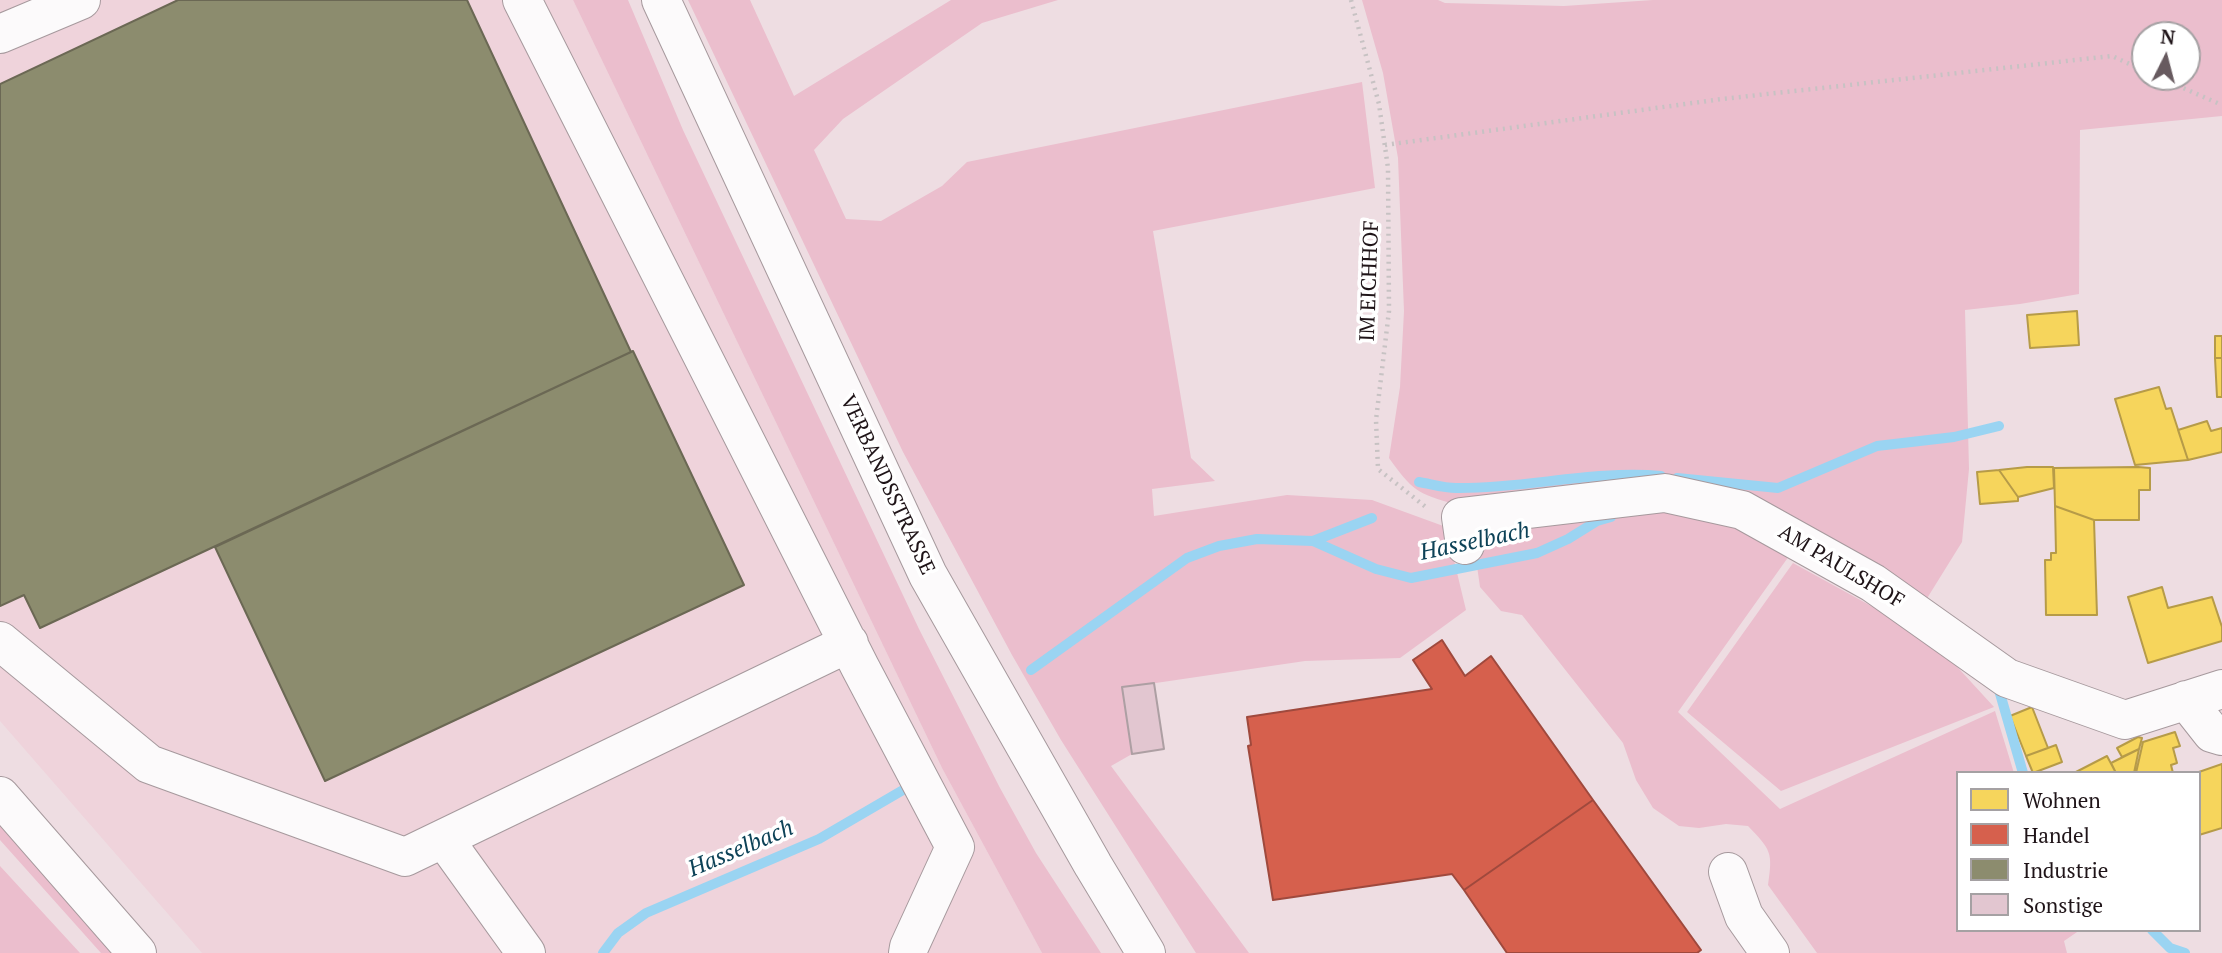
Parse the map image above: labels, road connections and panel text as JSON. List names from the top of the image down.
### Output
{
  "streets": {
    "main road": ["VERBANDSSTRASSE", "AM PAULSHOF"],
    "path": ["IM EICHHOF"]
  },
  "crossings": [
    ["IM EICHHOF", "AM PAULSHOF"]
  ],
  "water": ["Hasselbach"],
  "legend": [
    "Wohnen",
    "Handel",
    "Industrie",
    "Sonstige"
  ],
  "north": "top"
}
